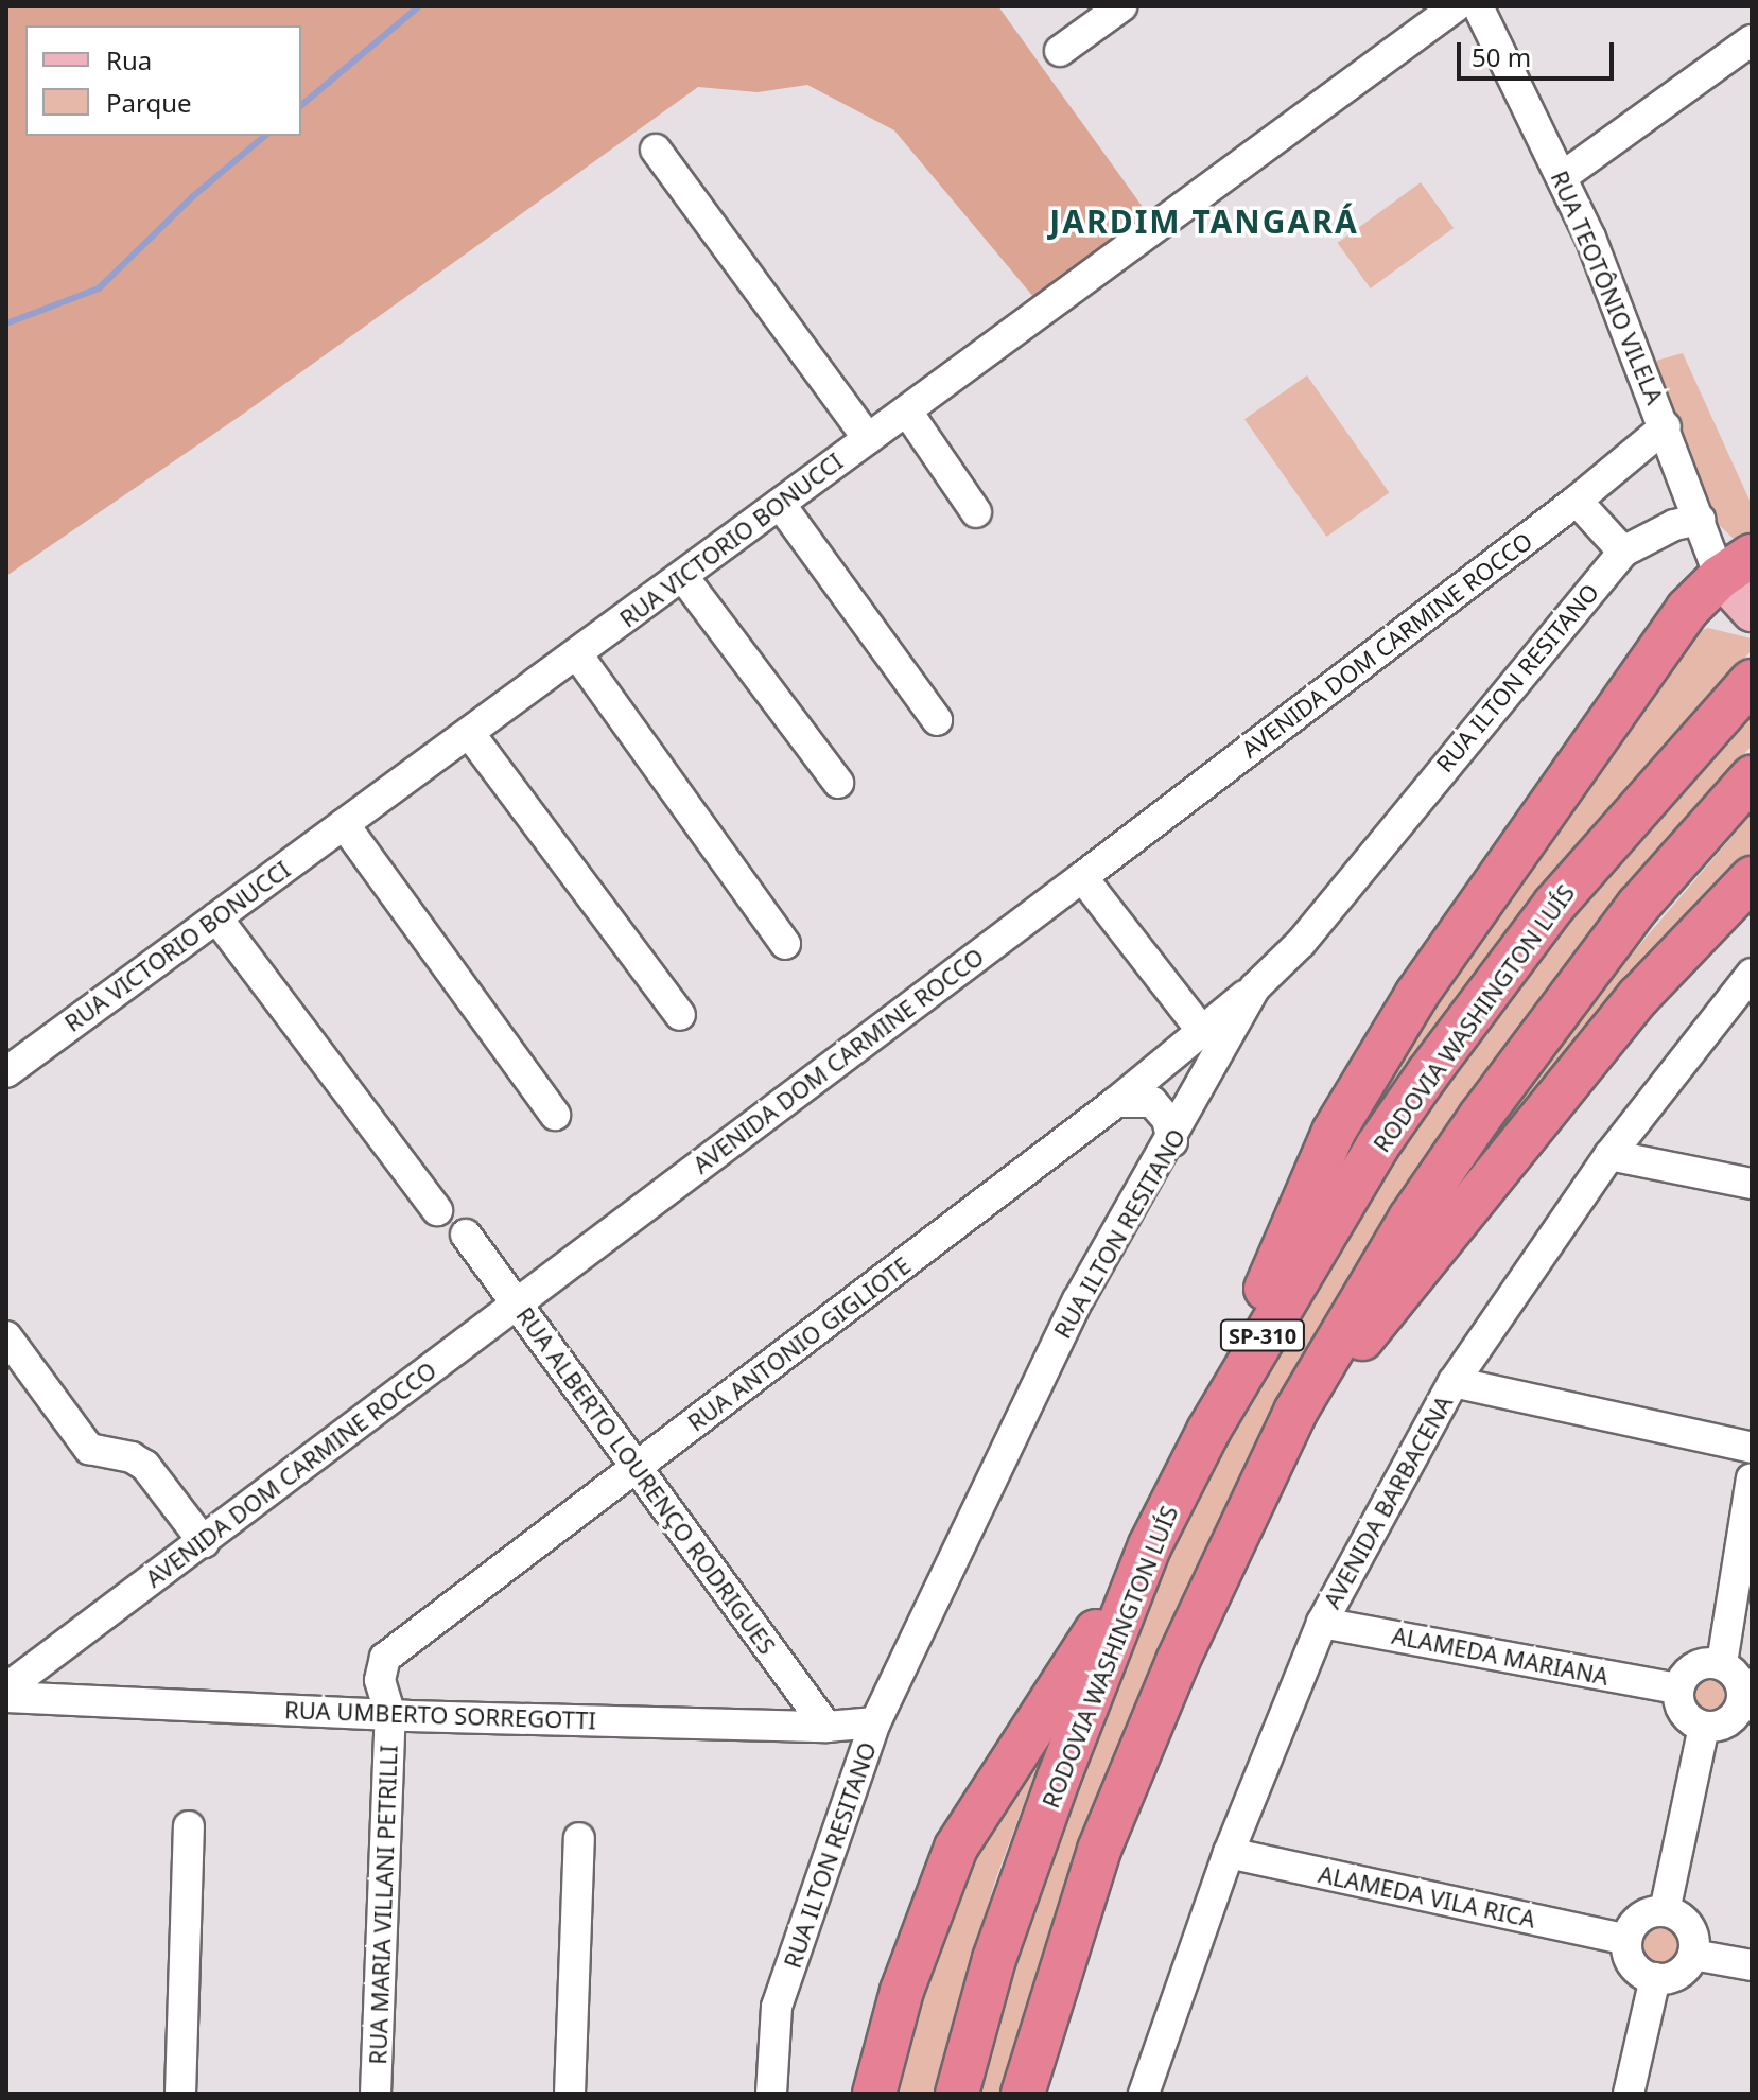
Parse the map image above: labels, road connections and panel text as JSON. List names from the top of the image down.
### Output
{
  "streets": {
    "highway": ["RODOVIA WASHINGTON LUÍS", "SP-310"],
    "street": [
      "RUA TEOTÔNIO VILELA",
      "RUA VICTORIO BONUCCI",
      "AVENIDA DOM CARMINE ROCCO",
      "RUA ILTON RESITANO",
      "RUA ANTONIO GIGLIOTE",
      "RUA ALBERTO LOURENÇO RODRIGUES",
      "AVENIDA BARBACENA",
      "ALAMEDA MARIANA",
      "RUA UMBERTO SORREGOTTI",
      "ALAMEDA VILA RICA",
      "RUA MARIA VILLANI PETRILLI"
    ]
  },
  "crossings": [
    ["RUA TEOTÔNIO VILELA", "AVENIDA DOM CARMINE ROCCO"],
    ["RUA TEOTÔNIO VILELA", "RUA ILTON RESITANO"],
    ["AVENIDA DOM CARMINE ROCCO", "RUA ALBERTO LOURENÇO RODRIGUES"],
    ["RUA ILTON RESITANO", "RUA ANTONIO GIGLIOTE"],
    ["RUA ILTON RESITANO", "RUA UMBERTO SORREGOTTI"],
    ["RUA ANTONIO GIGLIOTE", "RUA ALBERTO LOURENÇO RODRIGUES"],
    ["RUA ANTONIO GIGLIOTE", "RUA UMBERTO SORREGOTTI"],
    ["RUA ANTONIO GIGLIOTE", "RUA MARIA VILLANI PETRILLI"],
    ["RUA ALBERTO LOURENÇO RODRIGUES", "RUA UMBERTO SORREGOTTI"],
    ["AVENIDA BARBACENA", "ALAMEDA MARIANA"],
    ["AVENIDA BARBACENA", "ALAMEDA VILA RICA"],
    ["RUA UMBERTO SORREGOTTI", "RUA MARIA VILLANI PETRILLI"]
  ],
  "districts": ["JARDIM TANGARÁ"],
  "legend": ["Rua", "Parque"],
  "scale_bar": "50 m"
}
